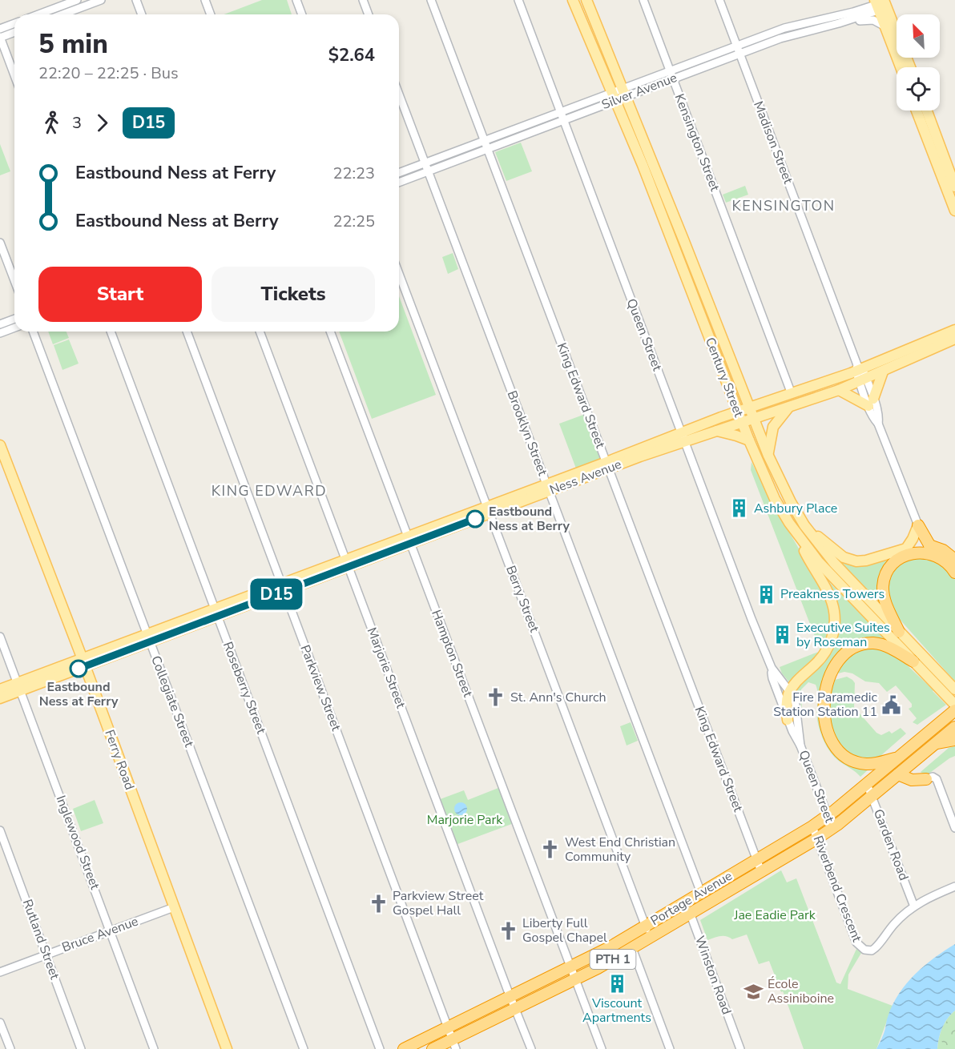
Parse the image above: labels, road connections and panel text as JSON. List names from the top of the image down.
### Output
{
  "streets": {
    "highway": ["Portage Avenue", "PTH 1"],
    "main road": ["Century Street", "Ness Avenue", "Ferry Road"],
    "street": [
      "Silver Avenue",
      "Kensington Street",
      "Madison Street",
      "Queen Street",
      "King Edward Street",
      "Brooklyn Street",
      "Berry Street",
      "Hampton Street",
      "Marjorie Street",
      "Roseberry Street",
      "Parkview Street",
      "Collegiate Street",
      "Inglewood Street",
      "Garden Road",
      "Riverbend Crescent",
      "Bruce Avenue",
      "Rutland Street",
      "Winston Road"
    ]
  },
  "crossings": [
    ["Silver Avenue", "Kensington Street"],
    ["Silver Avenue", "Madison Street"],
    ["Silver Avenue", "Queen Street"],
    ["Silver Avenue", "Century Street"],
    ["Silver Avenue", "King Edward Street"],
    ["Silver Avenue", "Brooklyn Street"],
    ["Kensington Street", "Ness Avenue"],
    ["Madison Street", "Century Street"],
    ["Madison Street", "Ness Avenue"],
    ["Queen Street", "Ness Avenue"],
    ["Queen Street", "Portage Avenue"],
    ["Century Street", "Ness Avenue"],
    ["Century Street", "Portage Avenue"],
    ["King Edward Street", "Ness Avenue"],
    ["King Edward Street", "Portage Avenue"],
    ["Brooklyn Street", "Ness Avenue"],
    ["Brooklyn Street", "Portage Avenue"],
    ["Ness Avenue", "Berry Street"],
    ["Ness Avenue", "Hampton Street"],
    ["Ness Avenue", "Marjorie Street"],
    ["Ness Avenue", "Roseberry Street"],
    ["Ness Avenue", "Parkview Street"],
    ["Ness Avenue", "Collegiate Street"],
    ["Ness Avenue", "Ferry Road"],
    ["Ness Avenue", "Inglewood Street"],
    ["Berry Street", "Portage Avenue"],
    ["Hampton Street", "Portage Avenue"],
    ["Marjorie Street", "Portage Avenue"],
    ["Parkview Street", "Portage Avenue"],
    ["Ferry Road", "Bruce Avenue"],
    ["Inglewood Street", "Bruce Avenue"],
    ["Garden Road", "Riverbend Crescent"],
    ["Garden Road", "Portage Avenue"],
    ["Riverbend Crescent", "Portage Avenue"],
    ["Portage Avenue", "Winston Road"],
    ["Bruce Avenue", "Rutland Street"]
  ],
  "districts": ["KENSINGTON", "KING EDWARD"],
  "parks": ["Marjorie Park", "Jae Eadie Park"],
  "places": {
    "building": [
      "Ashbury Place",
      "Preakness Towers",
      "Executive Suites by Roseman",
      "Viscount Apartments"
    ],
    "other": ["Eastbound Ness at Berry", "Eastbound Ness at Ferry"],
    "church": [
      "St. Ann's Church",
      "West End Christian Community",
      "Parkview Street Gospel Hall",
      "Liberty Full Gospel Chapel"
    ],
    "public building": ["Fire Paramedic Station Station 11"],
    "school or university": ["École Assiniboine"]
  },
  "lines": ["bus line D15"],
  "north": "top left",
  "page": {
    "on_map": "D15",
    "heading": ["5 min", "22:20 – 22:25 · Bus", "$2.64"],
    "legs": ["3", "D15"],
    "list": [
      {
        "name": "Eastbound Ness at Ferry",
        "value": "22:23"
      },
      {
        "name": "Eastbound Ness at Berry",
        "value": "22:25"
      }
    ],
    "buttons": ["Start", "Tickets"]
  }
}
